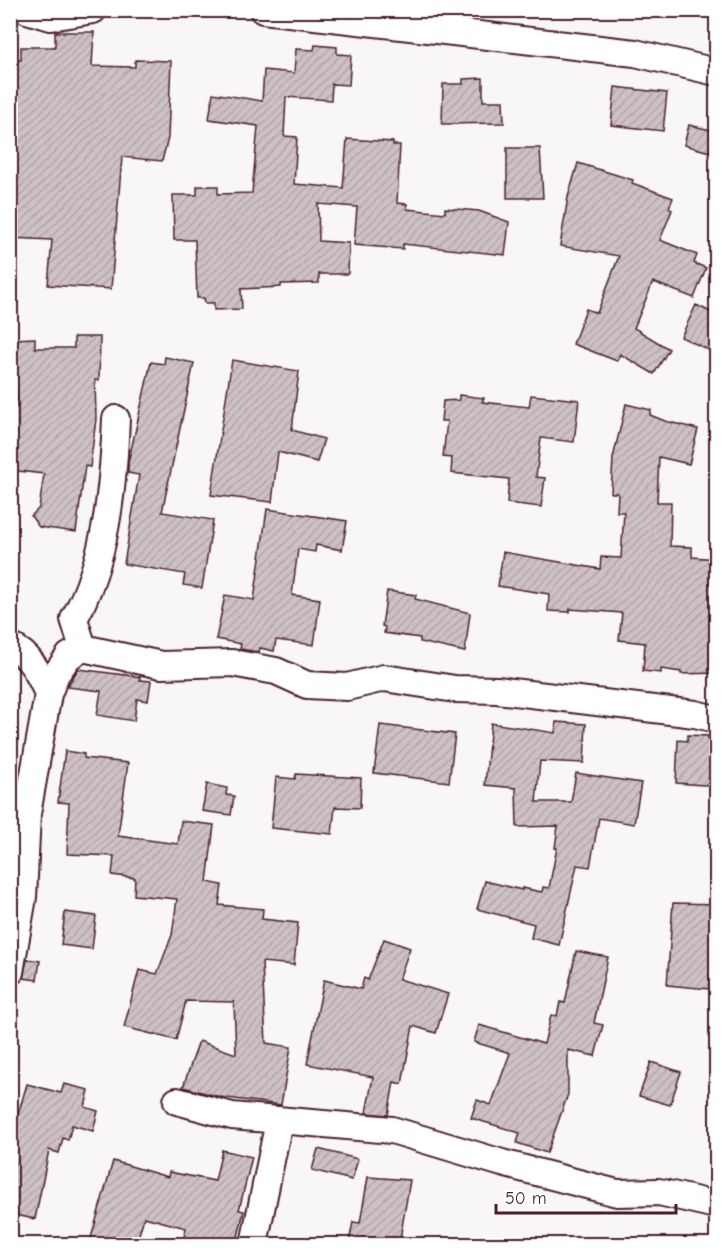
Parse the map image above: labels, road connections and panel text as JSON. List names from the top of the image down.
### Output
{
  "scale_bar": "50 m"
}
